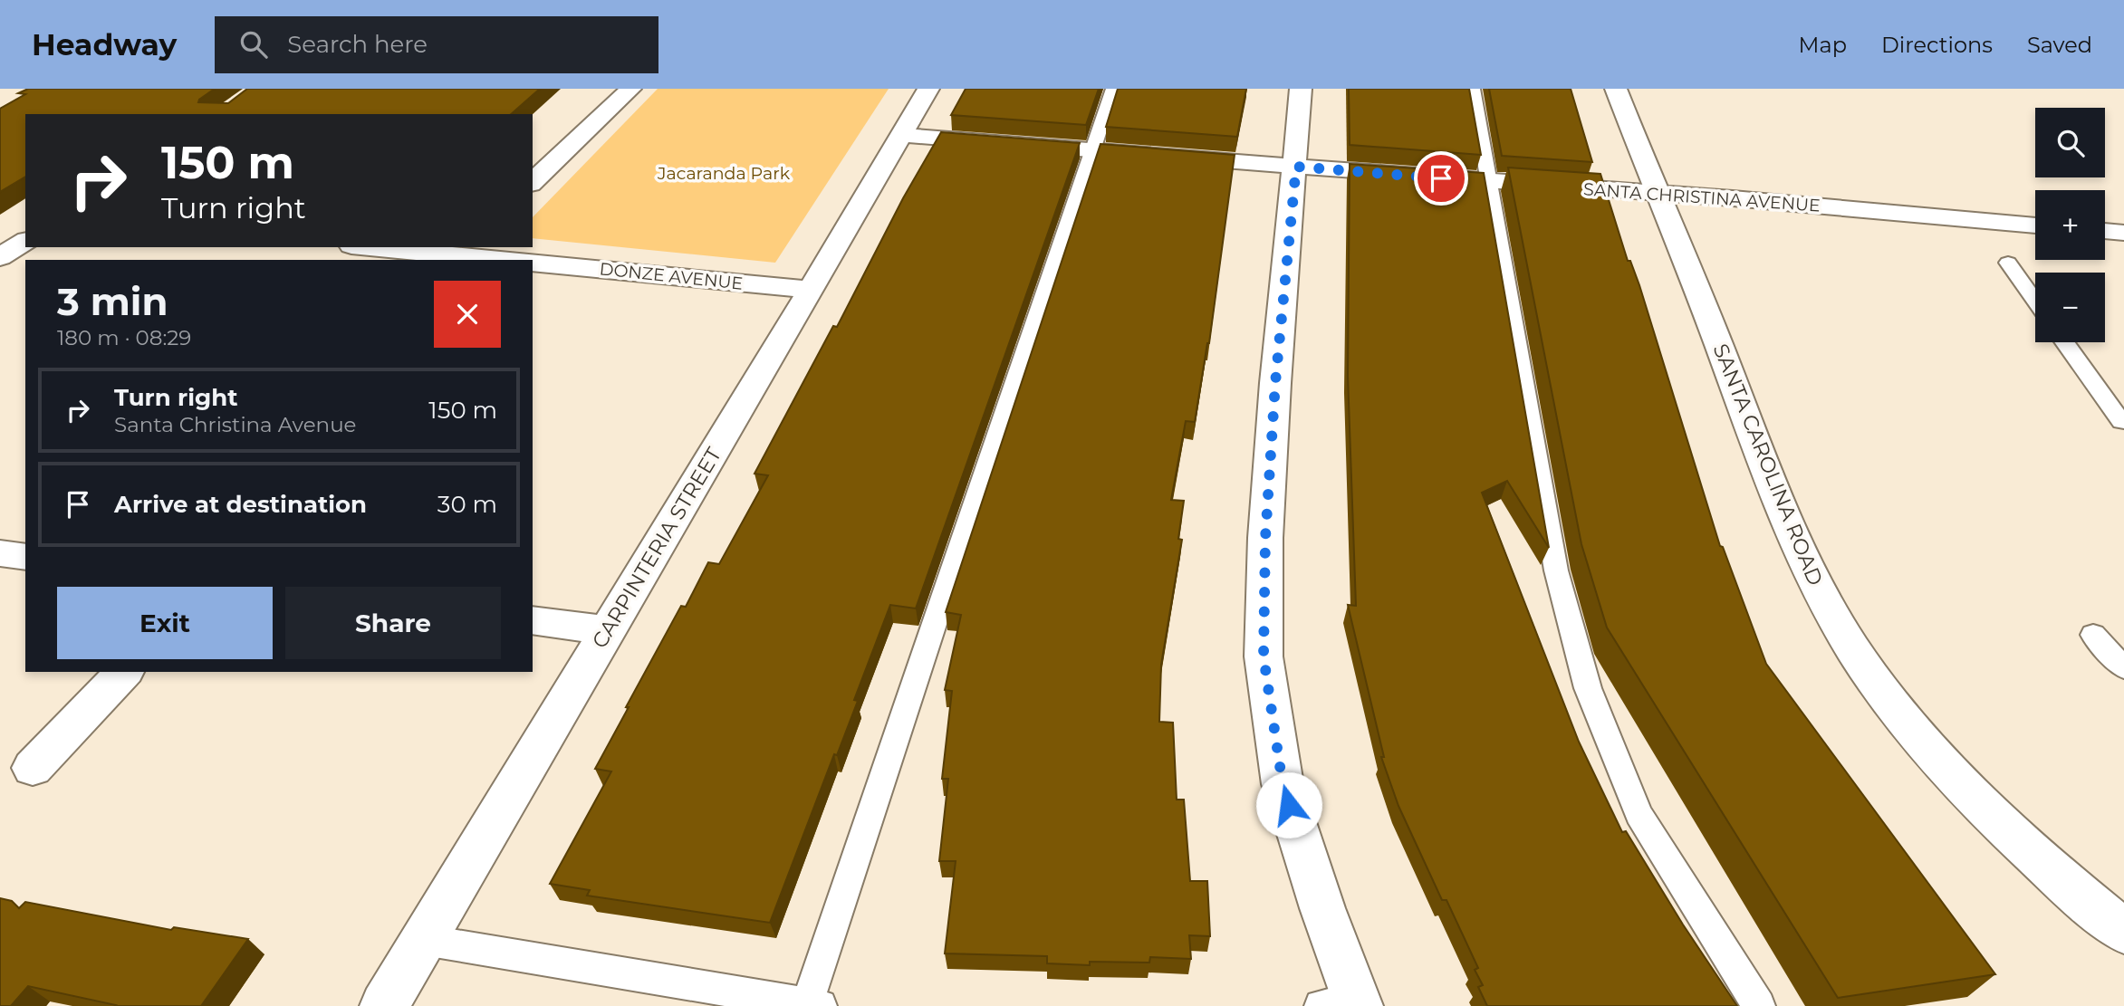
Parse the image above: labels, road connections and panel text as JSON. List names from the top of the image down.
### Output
{
  "streets": {
    "street": [
      "SANTA CHRISTINA AVENUE",
      "DONZE AVENUE",
      "SANTA CAROLINA ROAD",
      "CARPINTERIA STREET"
    ]
  },
  "crossings": [
    ["SANTA CHRISTINA AVENUE", "SANTA CAROLINA ROAD"],
    ["SANTA CHRISTINA AVENUE", "CARPINTERIA STREET"],
    ["DONZE AVENUE", "CARPINTERIA STREET"]
  ],
  "parks": ["Jacaranda Park"],
  "page": {
    "header": "Headway",
    "search": "Search here",
    "nav": ["Map", "Directions", "Saved"],
    "map_buttons": ["+", "−"],
    "turn": ["150 m", "Turn right"],
    "heading": ["3 min", "180 m · 08:29"],
    "list": [
      {
        "name": "Turn right",
        "note": "Santa Christina Avenue",
        "value": "150 m"
      },
      {
        "name": "Arrive at destination",
        "value": "30 m"
      }
    ],
    "buttons": ["Exit", "Share"]
  }
}
